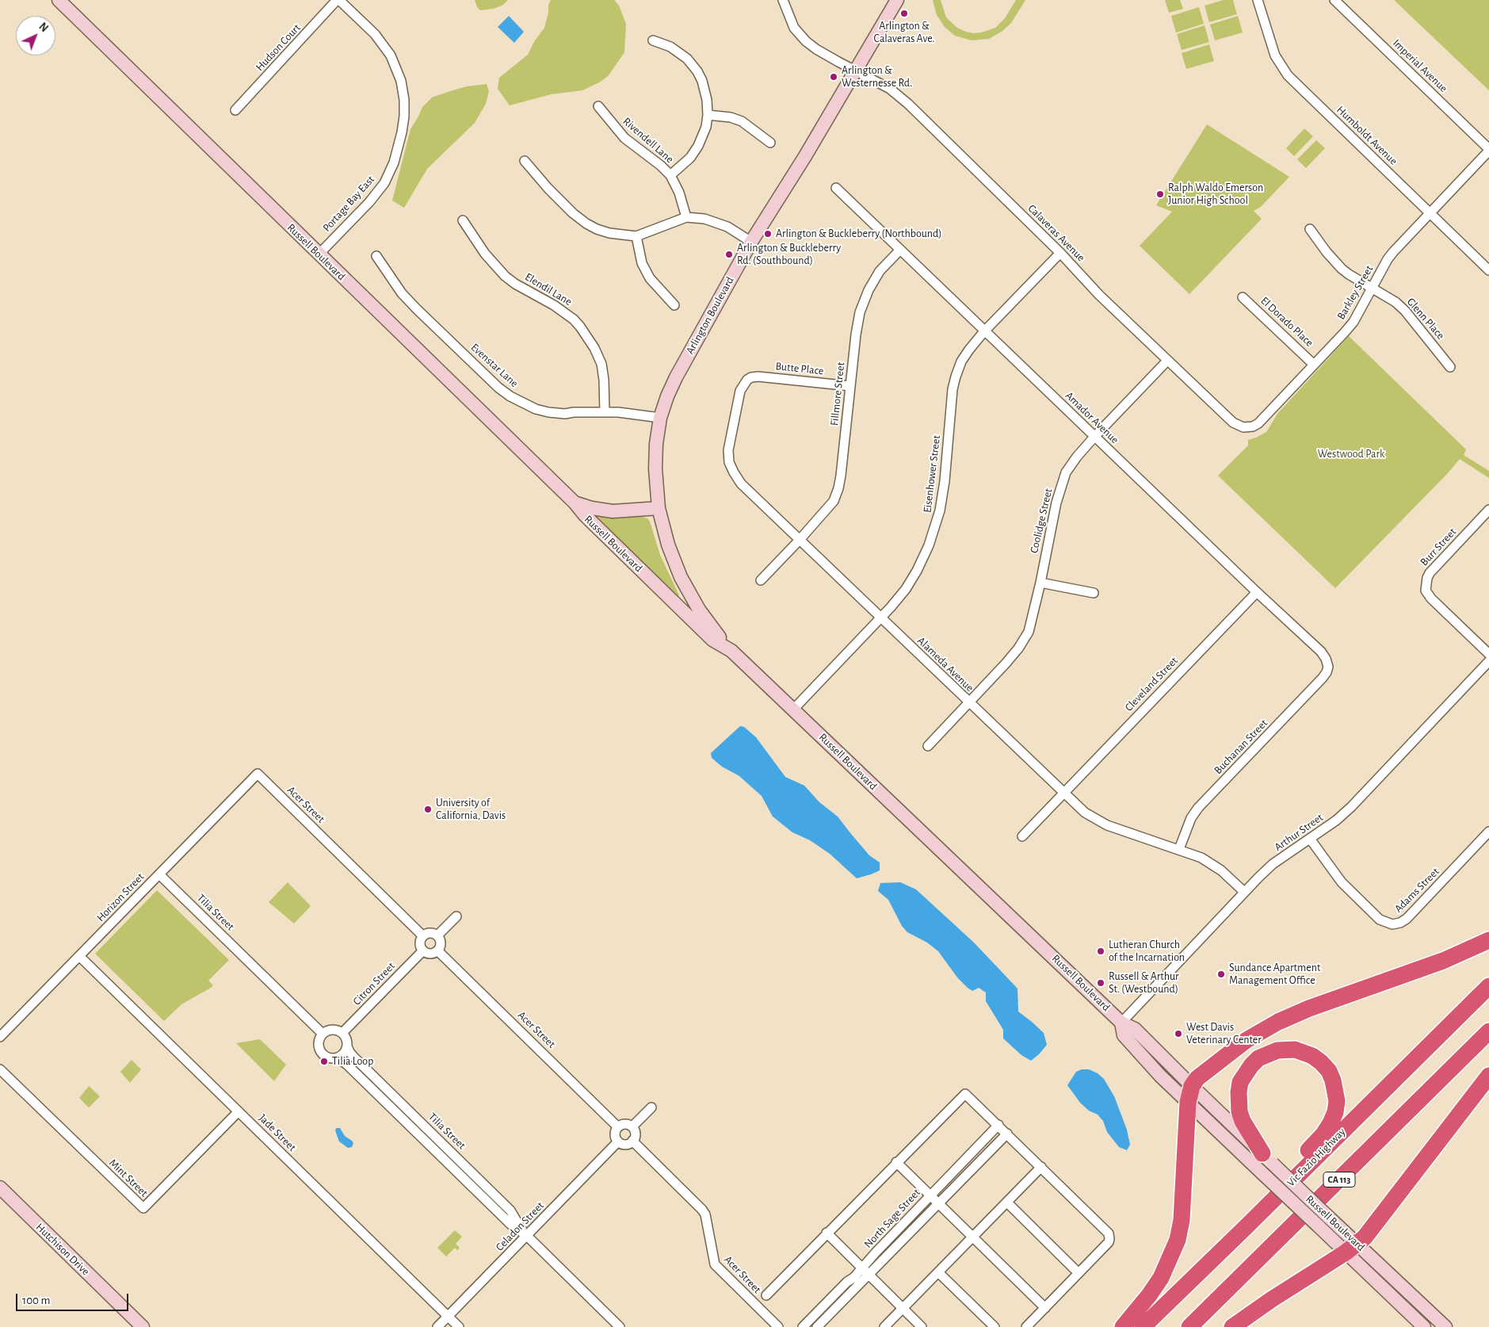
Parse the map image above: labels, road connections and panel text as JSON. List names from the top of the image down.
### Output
{
  "streets": {
    "highway": ["Vic Fazio Highway", "CA 113"],
    "main road": ["Russell Boulevard", "Arlington Boulevard", "Hutchison Drive"],
    "street": [
      "Hudson Court",
      "Imperial Avenue",
      "Humboldt Avenue",
      "Rivendell Lane",
      "Portage Bay East",
      "Calaveras Avenue",
      "Elendil Lane",
      "Barkley Street",
      "Glenn Place",
      "El Dorado Place",
      "Evenstar Lane",
      "Butte Place",
      "Fillmore Street",
      "Amador Avenue",
      "Eisenhower Street",
      "Coolidge Street",
      "Burr Street",
      "Alameda Avenue",
      "Cleveland Street",
      "Buchanan Street",
      "Acer Street",
      "Arthur Street",
      "Adams Street",
      "Horizon Street",
      "Tilia Street",
      "Citron Street",
      "Jade Street",
      "Mint Street",
      "North Sage Street",
      "Celadon Street"
    ]
  },
  "crossings": [
    ["Hudson Court", "Portage Bay East"],
    ["Imperial Avenue", "Barkley Street"],
    ["Humboldt Avenue", "Barkley Street"],
    ["Portage Bay East", "Russell Boulevard"],
    ["Calaveras Avenue", "Barkley Street"],
    ["Calaveras Avenue", "Arlington Boulevard"],
    ["Calaveras Avenue", "Eisenhower Street"],
    ["Calaveras Avenue", "Coolidge Street"],
    ["Russell Boulevard", "Arlington Boulevard"],
    ["Russell Boulevard", "Eisenhower Street"],
    ["Russell Boulevard", "Arthur Street"],
    ["Elendil Lane", "Evenstar Lane"],
    ["Barkley Street", "Glenn Place"],
    ["Barkley Street", "El Dorado Place"],
    ["Arlington Boulevard", "Evenstar Lane"],
    ["Butte Place", "Fillmore Street"],
    ["Butte Place", "Alameda Avenue"],
    ["Fillmore Street", "Amador Avenue"],
    ["Fillmore Street", "Alameda Avenue"],
    ["Amador Avenue", "Eisenhower Street"],
    ["Amador Avenue", "Coolidge Street"],
    ["Amador Avenue", "Cleveland Street"],
    ["Amador Avenue", "Buchanan Street"],
    ["Eisenhower Street", "Alameda Avenue"],
    ["Coolidge Street", "Alameda Avenue"],
    ["Alameda Avenue", "Cleveland Street"],
    ["Alameda Avenue", "Buchanan Street"],
    ["Alameda Avenue", "Arthur Street"],
    ["Acer Street", "Horizon Street"],
    ["Acer Street", "Citron Street"],
    ["Acer Street", "Celadon Street"],
    ["Arthur Street", "Adams Street"],
    ["Horizon Street", "Tilia Street"],
    ["Horizon Street", "Jade Street"],
    ["Tilia Street", "Citron Street"],
    ["Tilia Street", "Celadon Street"],
    ["Jade Street", "Mint Street"],
    ["Jade Street", "Celadon Street"]
  ],
  "parks": ["Westwood Park"],
  "places": [
    "Arlington & Calaveras Ave.",
    "Arlington & Westernesse Rd.",
    "Ralph Waldo Emerson Junior High School",
    "Arlington & Buckleberry (Northbound)",
    "Arlington & Buckleberry Rd. (Southbound)",
    "University of California, Davis",
    "Lutheran Church of the Incarnation",
    "Sundance Apartment Management Office",
    "Russell & Arthur St. (Westbound)",
    "West Davis Veterinary Center",
    "Tilia Loop"
  ],
  "scale_bar": "100 m",
  "north": "top right"
}
